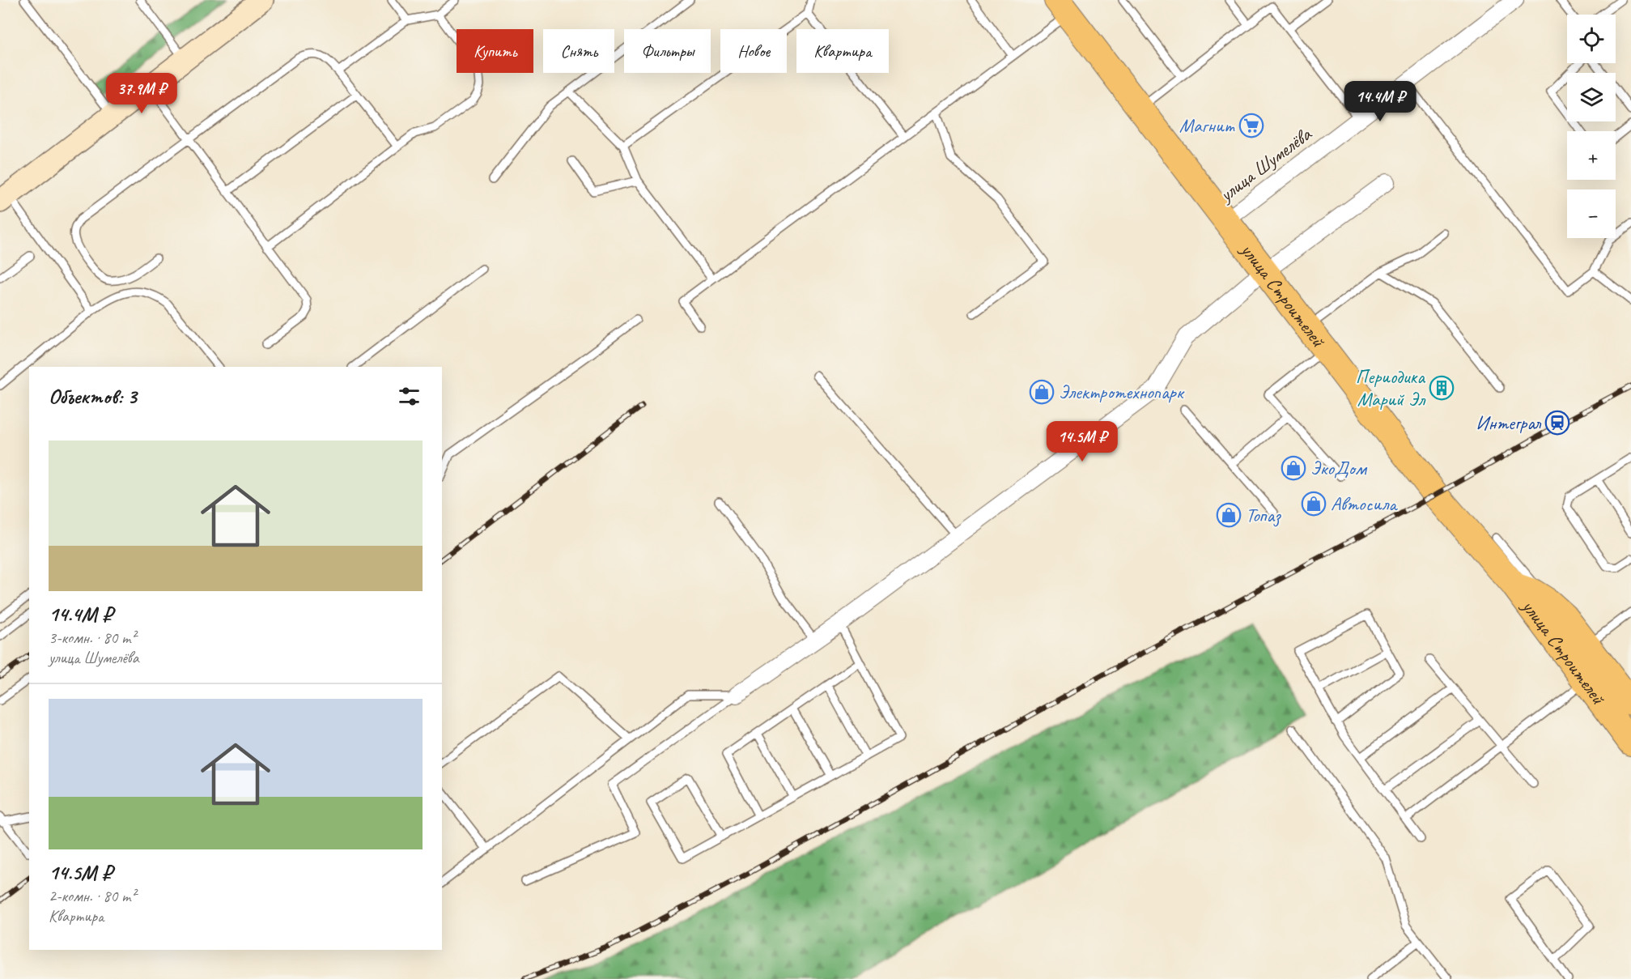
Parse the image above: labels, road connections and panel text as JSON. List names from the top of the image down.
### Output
{
  "streets": {
    "main road": ["улица Строителей"],
    "street": ["улица Шумелёва"]
  },
  "crossings": [
    ["улица Шумелёва", "улица Строителей"]
  ],
  "places": {
    "supermarket": ["Магнит"],
    "building": ["Периодика Марий Эл"],
    "shop": [
      "Электротехнопарк",
      "ЭкоДом",
      "Автосила",
      "Топаз"
    ],
    "station": ["Интеграл"]
  },
  "page": {
    "map_buttons": ["+", "−"],
    "chip": [
      "Купить",
      "Снять",
      "Фильтры",
      "Новое",
      "Квартира"
    ],
    "price": ["37.9M ₽", "14.4M ₽", "14.5M ₽"],
    "heading": "Объектов: 3",
    "list": [
      {
        "name": "14.4M ₽",
        "note": "3-комн. · 80 m² · улица Шумелёва"
      },
      {
        "name": "14.5M ₽",
        "note": "2-комн. · 80 m² · Квартира"
      }
    ]
  }
}
